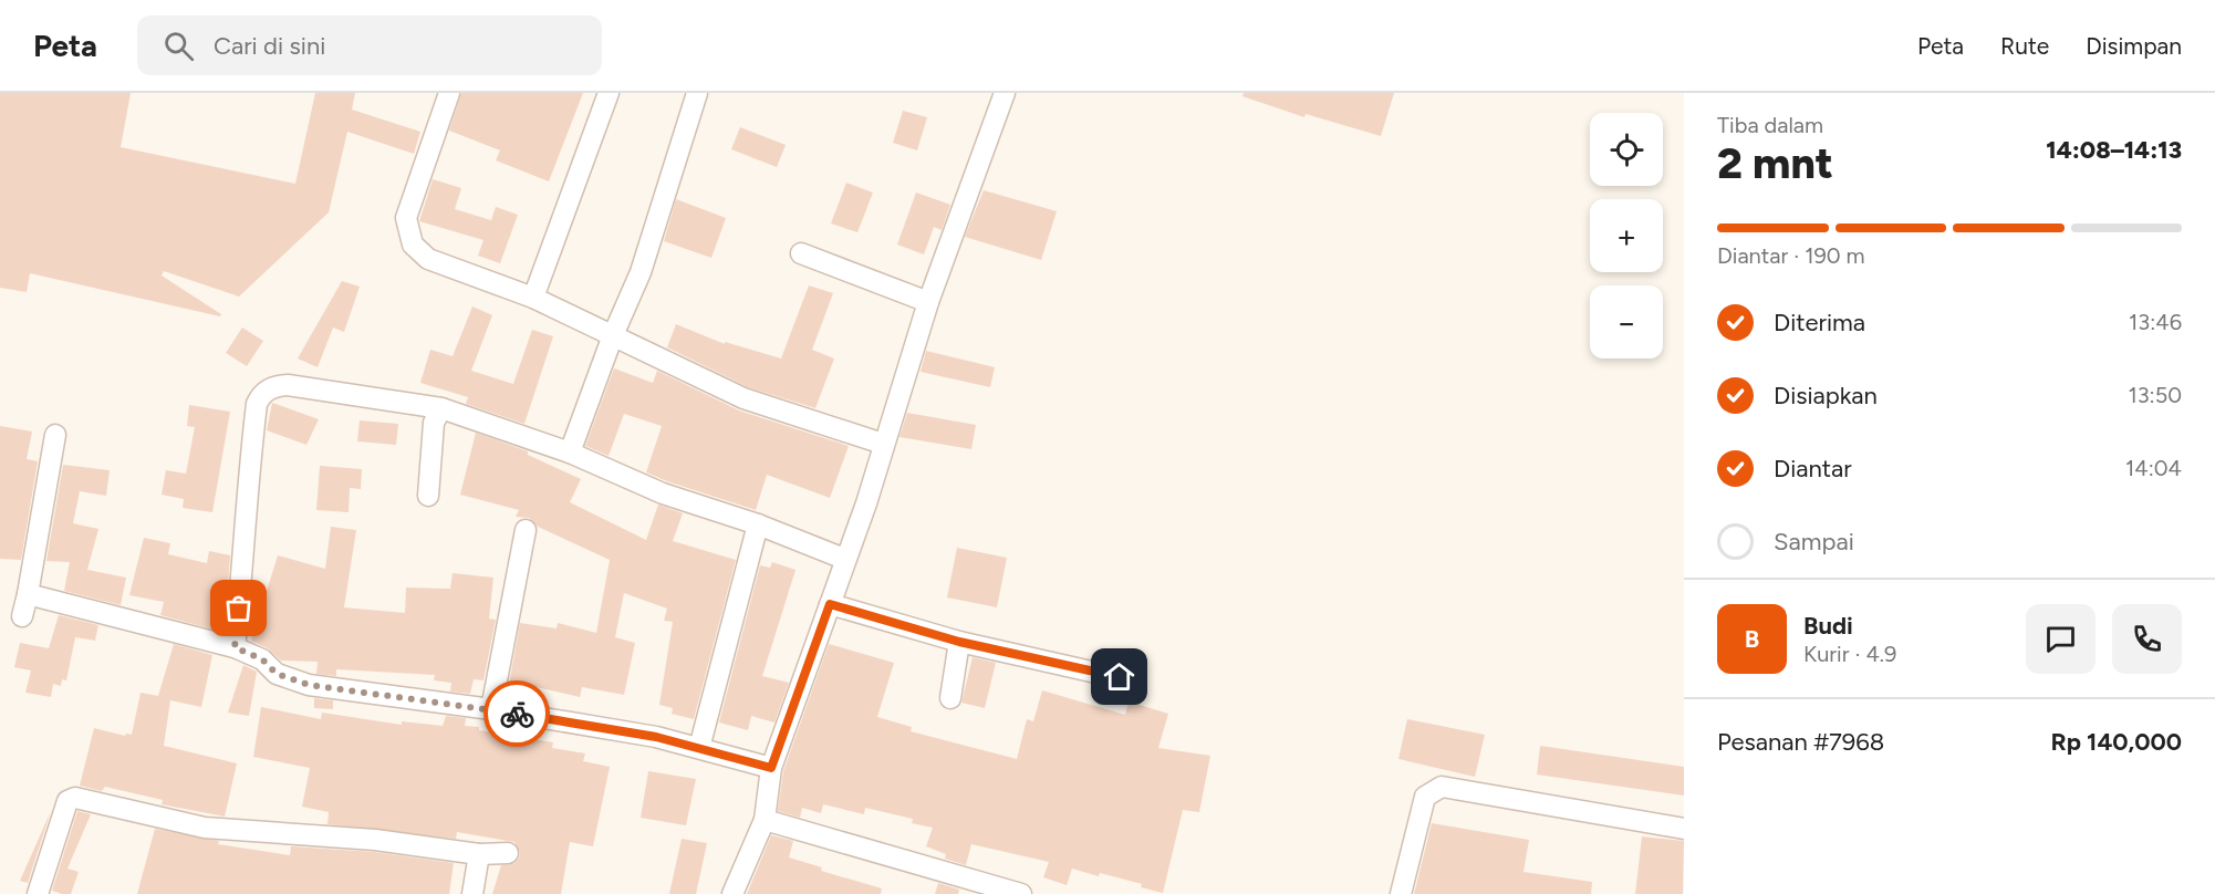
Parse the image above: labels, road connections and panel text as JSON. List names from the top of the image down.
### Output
{
  "page": {
    "header": "Peta",
    "search": "Cari di sini",
    "nav": ["Peta", "Rute", "Disimpan"],
    "heading": ["2 mnt", "Tiba dalam", "14:08–14:13"],
    "panel": [
      "Budi",
      "Kurir · 4.9",
      "Pesanan #7968",
      "Rp 140,000"
    ],
    "map_buttons": ["+", "−"],
    "bar": "Diantar · 190 m",
    "list": [
      ["Diterima", "13:46"],
      ["Disiapkan", "13:50"],
      ["Diantar", "14:04"],
      "Sampai"
    ],
    "round": "B"
  }
}
